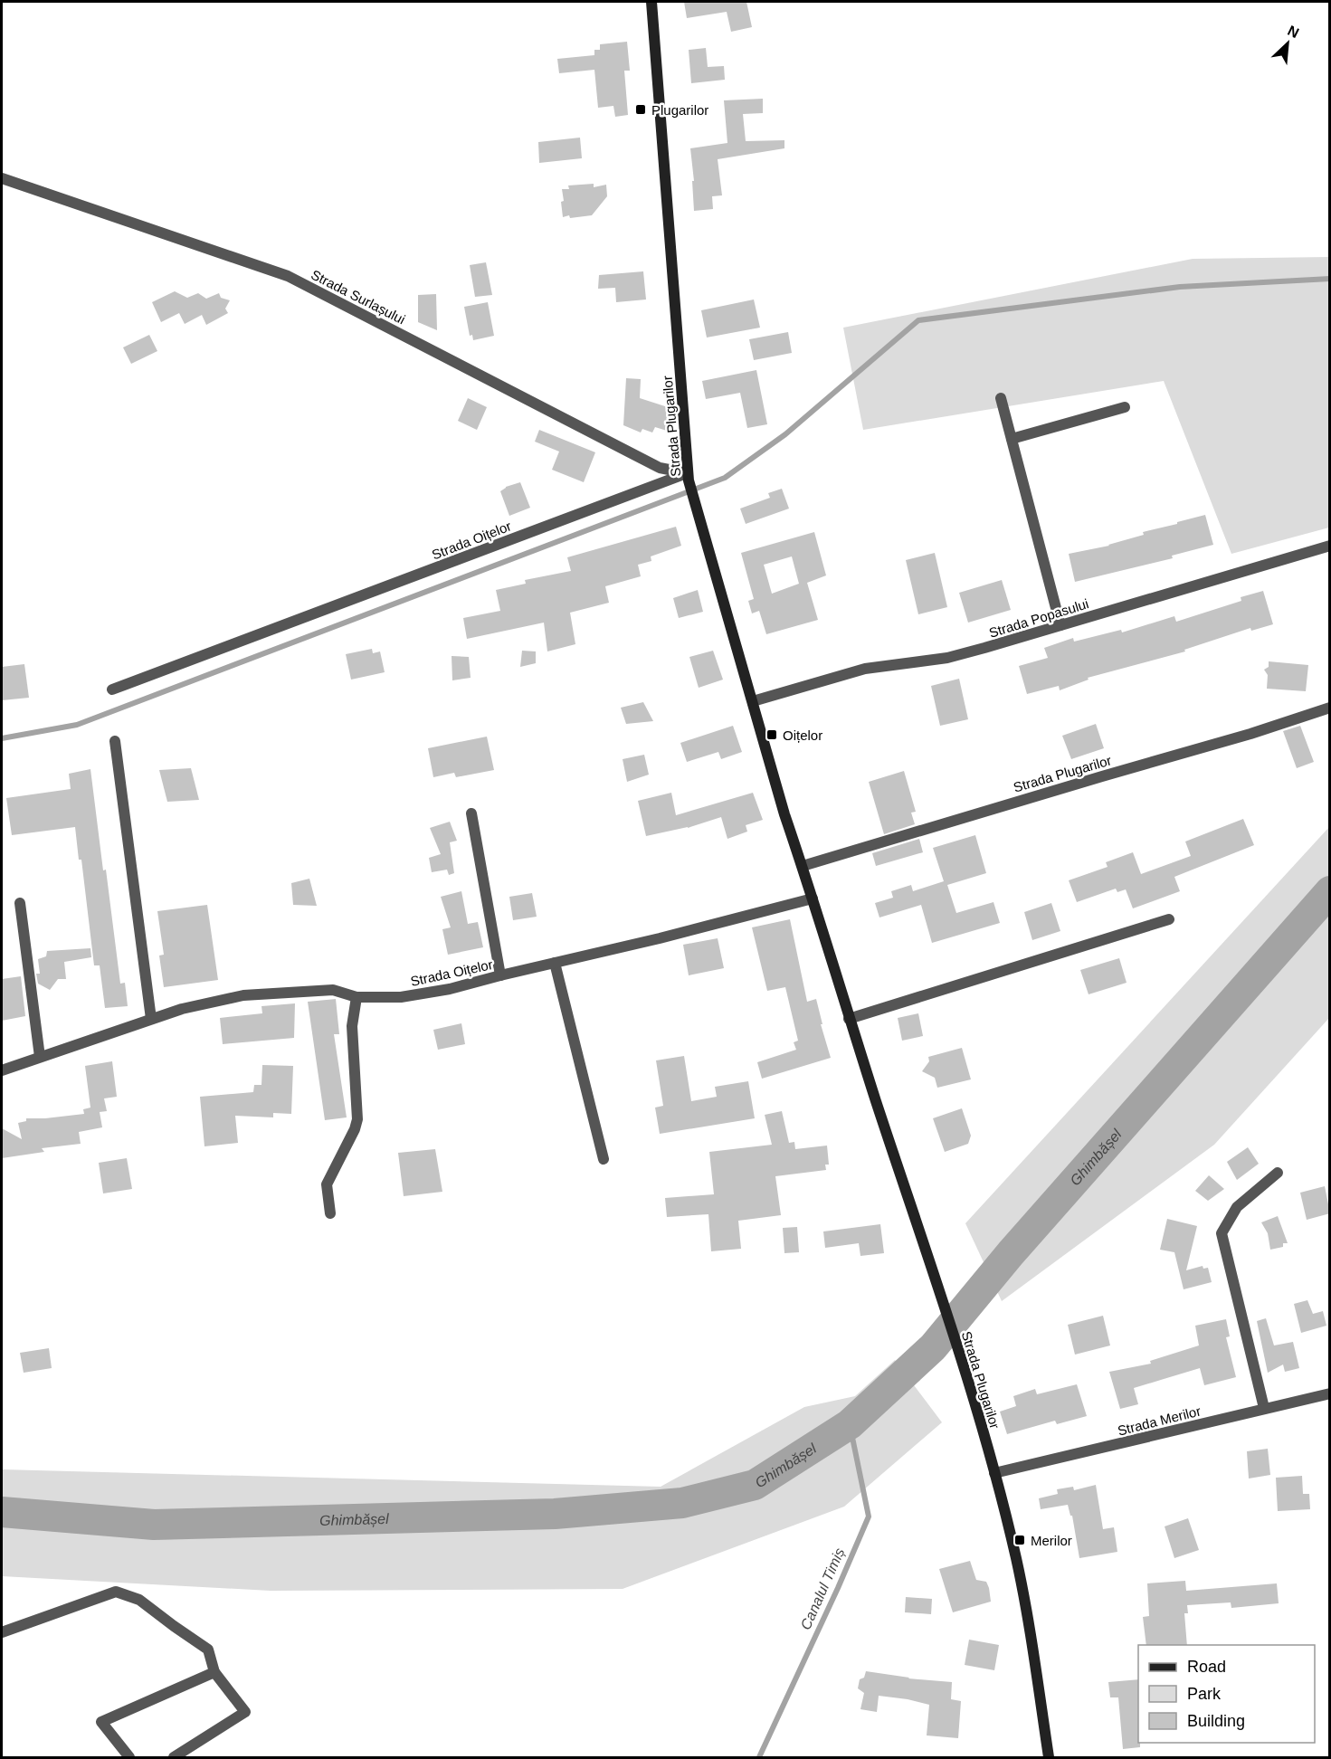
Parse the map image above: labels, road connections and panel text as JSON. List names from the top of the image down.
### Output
{
  "streets": {
    "street": [
      "Strada Surlașului",
      "Strada Plugarilor",
      "Strada Oițelor",
      "Strada Popasului",
      "Strada Merilor"
    ]
  },
  "crossings": [
    ["Strada Surlașului", "Strada Plugarilor"],
    ["Strada Surlașului", "Strada Oițelor"],
    ["Strada Plugarilor", "Strada Oițelor"],
    ["Strada Plugarilor", "Strada Popasului"],
    ["Strada Plugarilor", "Strada Merilor"]
  ],
  "water": ["Ghimbășel", "Canalul Timiș"],
  "places": {
    "transit": ["Plugarilor", "Oițelor", "Merilor"]
  },
  "legend": ["Road", "Park", "Building"],
  "north": "top right"
}
